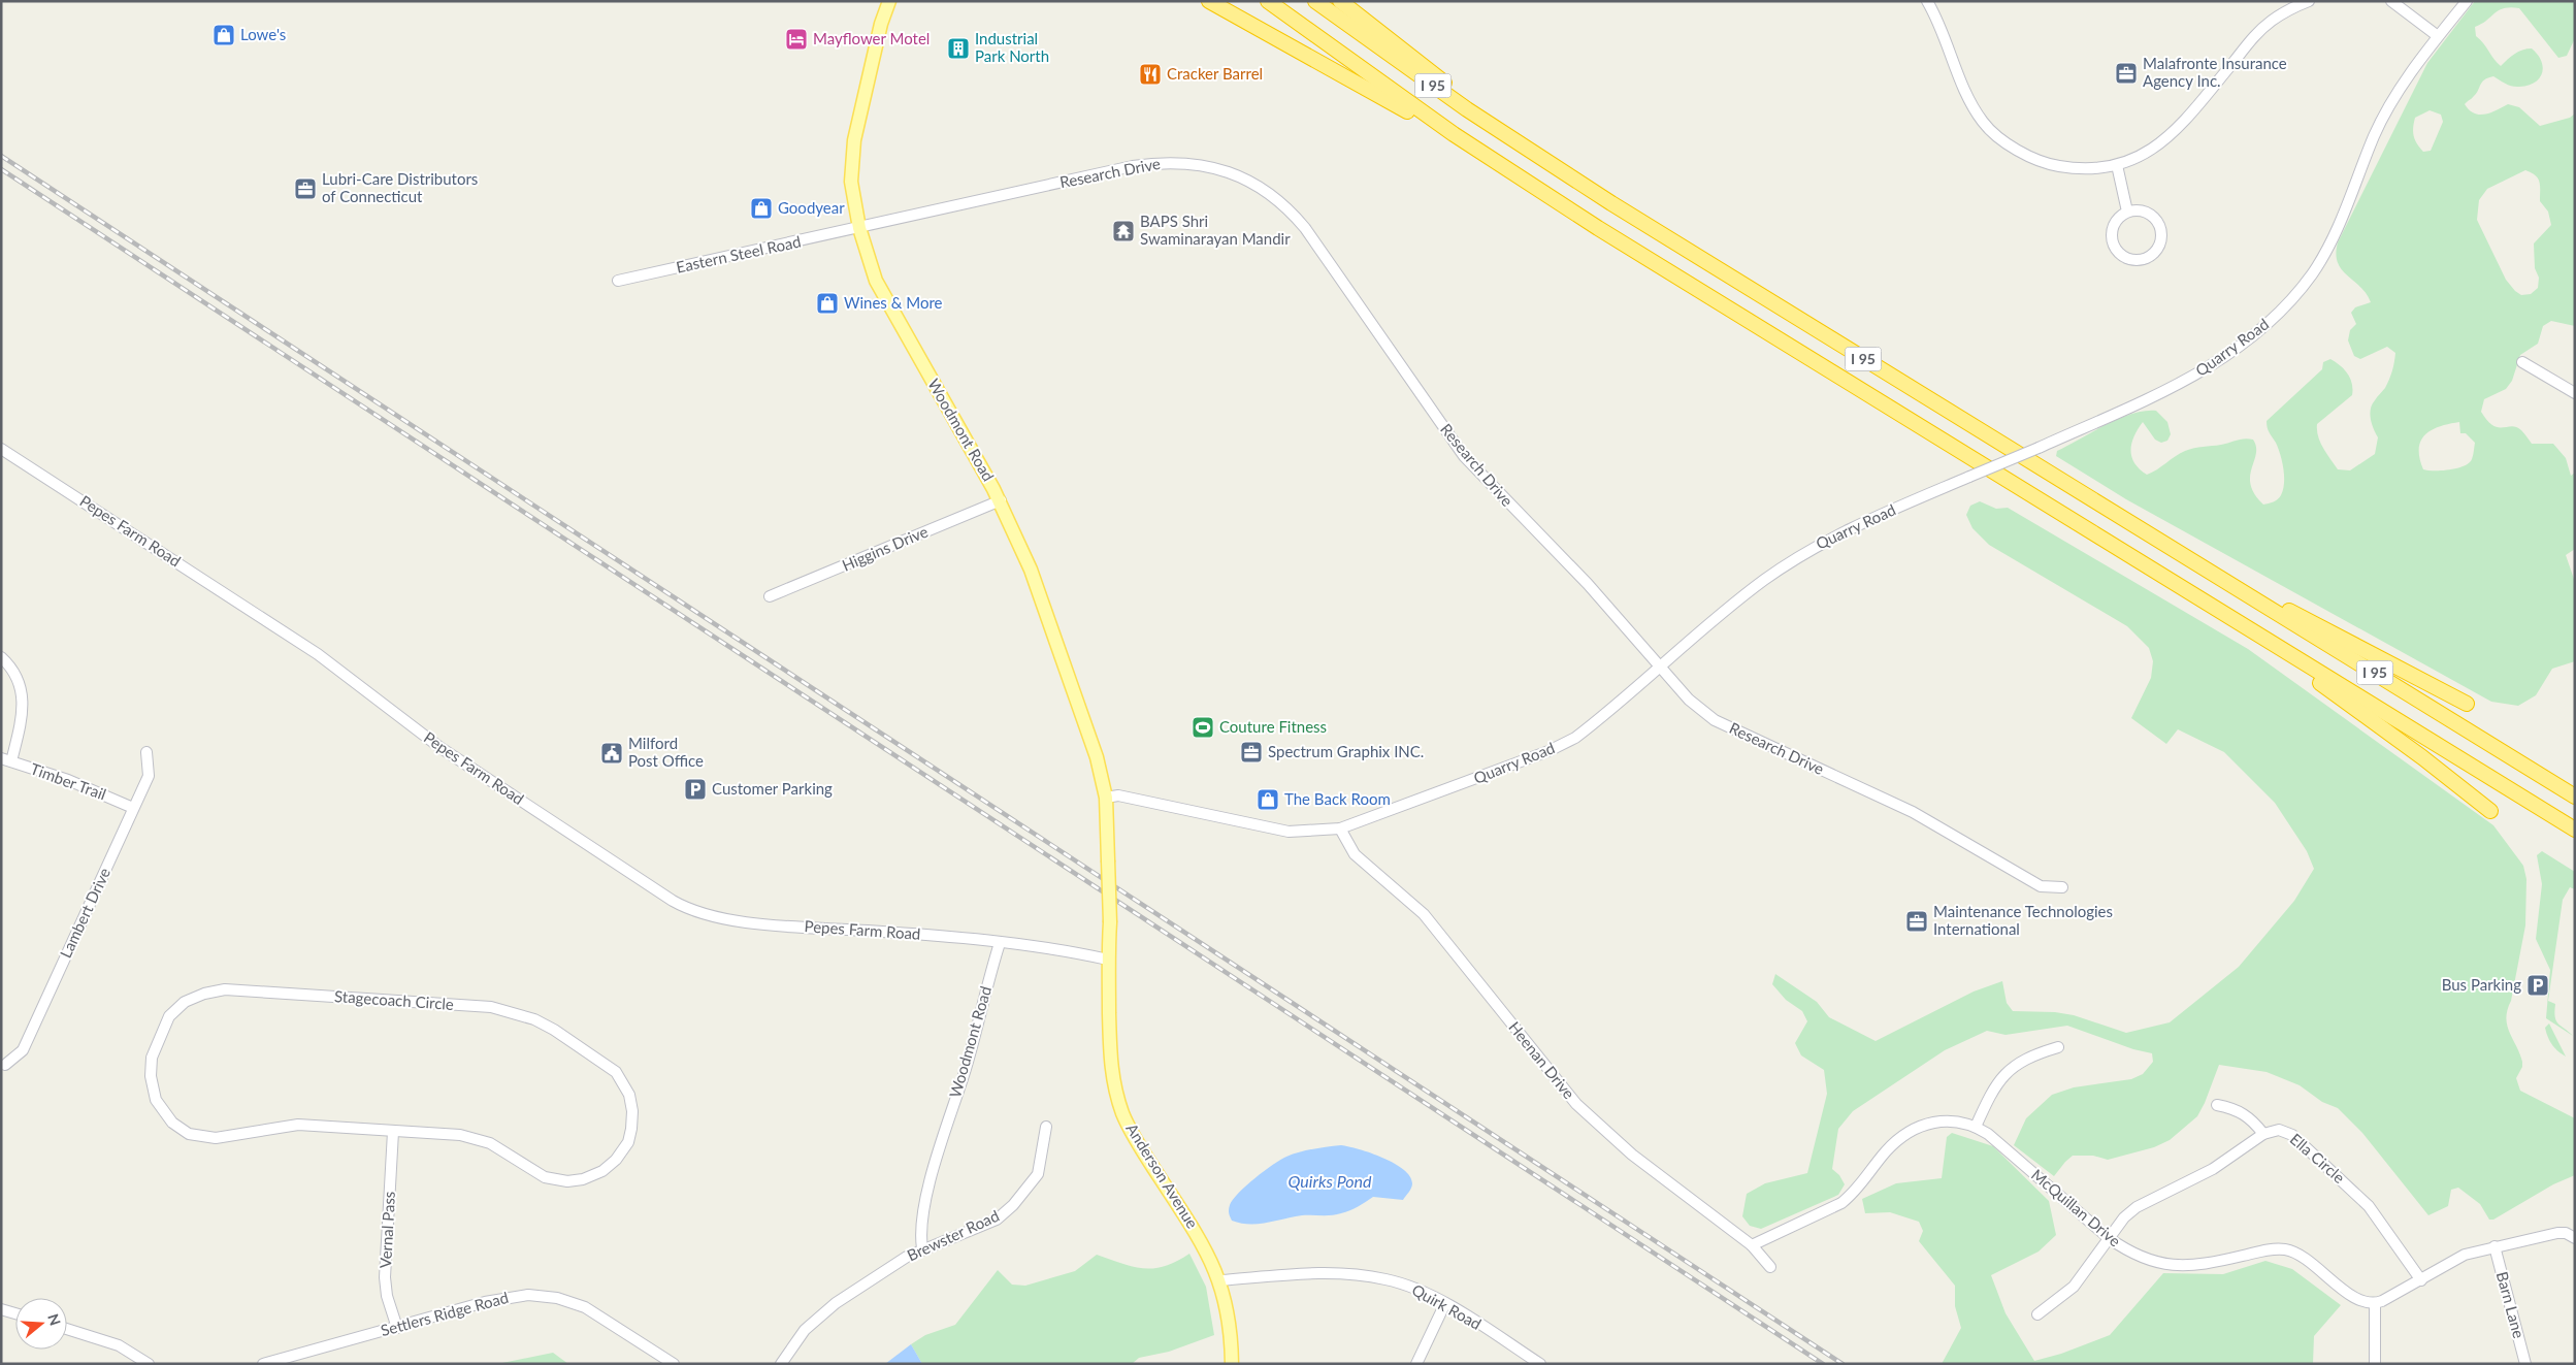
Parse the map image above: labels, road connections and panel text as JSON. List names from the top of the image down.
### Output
{
  "streets": {
    "highway": ["I 95"],
    "main road": ["Woodmont Road", "Anderson Avenue"],
    "street": [
      "Research Drive",
      "Eastern Steel Road",
      "Quarry Road",
      "Pepes Farm Road",
      "Higgins Drive",
      "Timber Trail",
      "Lambert Drive",
      "Stagecoach Circle",
      "Heenan Drive",
      "Ella Circle",
      "McQuillan Drive",
      "Vernal Pass",
      "Brewster Road",
      "Barn Lane",
      "Quirk Road",
      "Settlers Ridge Road"
    ]
  },
  "crossings": [
    ["Research Drive", "Eastern Steel Road"],
    ["Research Drive", "Quarry Road"],
    ["Research Drive", "Woodmont Road"],
    ["Eastern Steel Road", "Woodmont Road"],
    ["Quarry Road", "Woodmont Road"],
    ["Quarry Road", "Heenan Drive"],
    ["Woodmont Road", "Pepes Farm Road"],
    ["Woodmont Road", "Higgins Drive"],
    ["Woodmont Road", "Anderson Avenue"],
    ["Woodmont Road", "Brewster Road"],
    ["Timber Trail", "Lambert Drive"],
    ["Stagecoach Circle", "Vernal Pass"],
    ["Heenan Drive", "McQuillan Drive"],
    ["Anderson Avenue", "Quirk Road"],
    ["Vernal Pass", "Settlers Ridge Road"]
  ],
  "water": ["Quirks Pond"],
  "places": {
    "shop": [
      "Lowe's",
      "Goodyear",
      "Wines & More",
      "The Back Room"
    ],
    "hotel": ["Mayflower Motel"],
    "building": ["Industrial Park North"],
    "office": [
      "Malafronte Insurance Agency Inc.",
      "Lubri-Care Distributors of Connecticut",
      "Spectrum Graphix INC.",
      "Maintenance Technologies International"
    ],
    "restaurant": ["Cracker Barrel"],
    "temple": ["BAPS Shri Swaminarayan Mandir"],
    "sports": ["Couture Fitness"],
    "public building": ["Milford Post Office"],
    "parking": ["Customer Parking", "Bus Parking"]
  },
  "north": "right"
}
